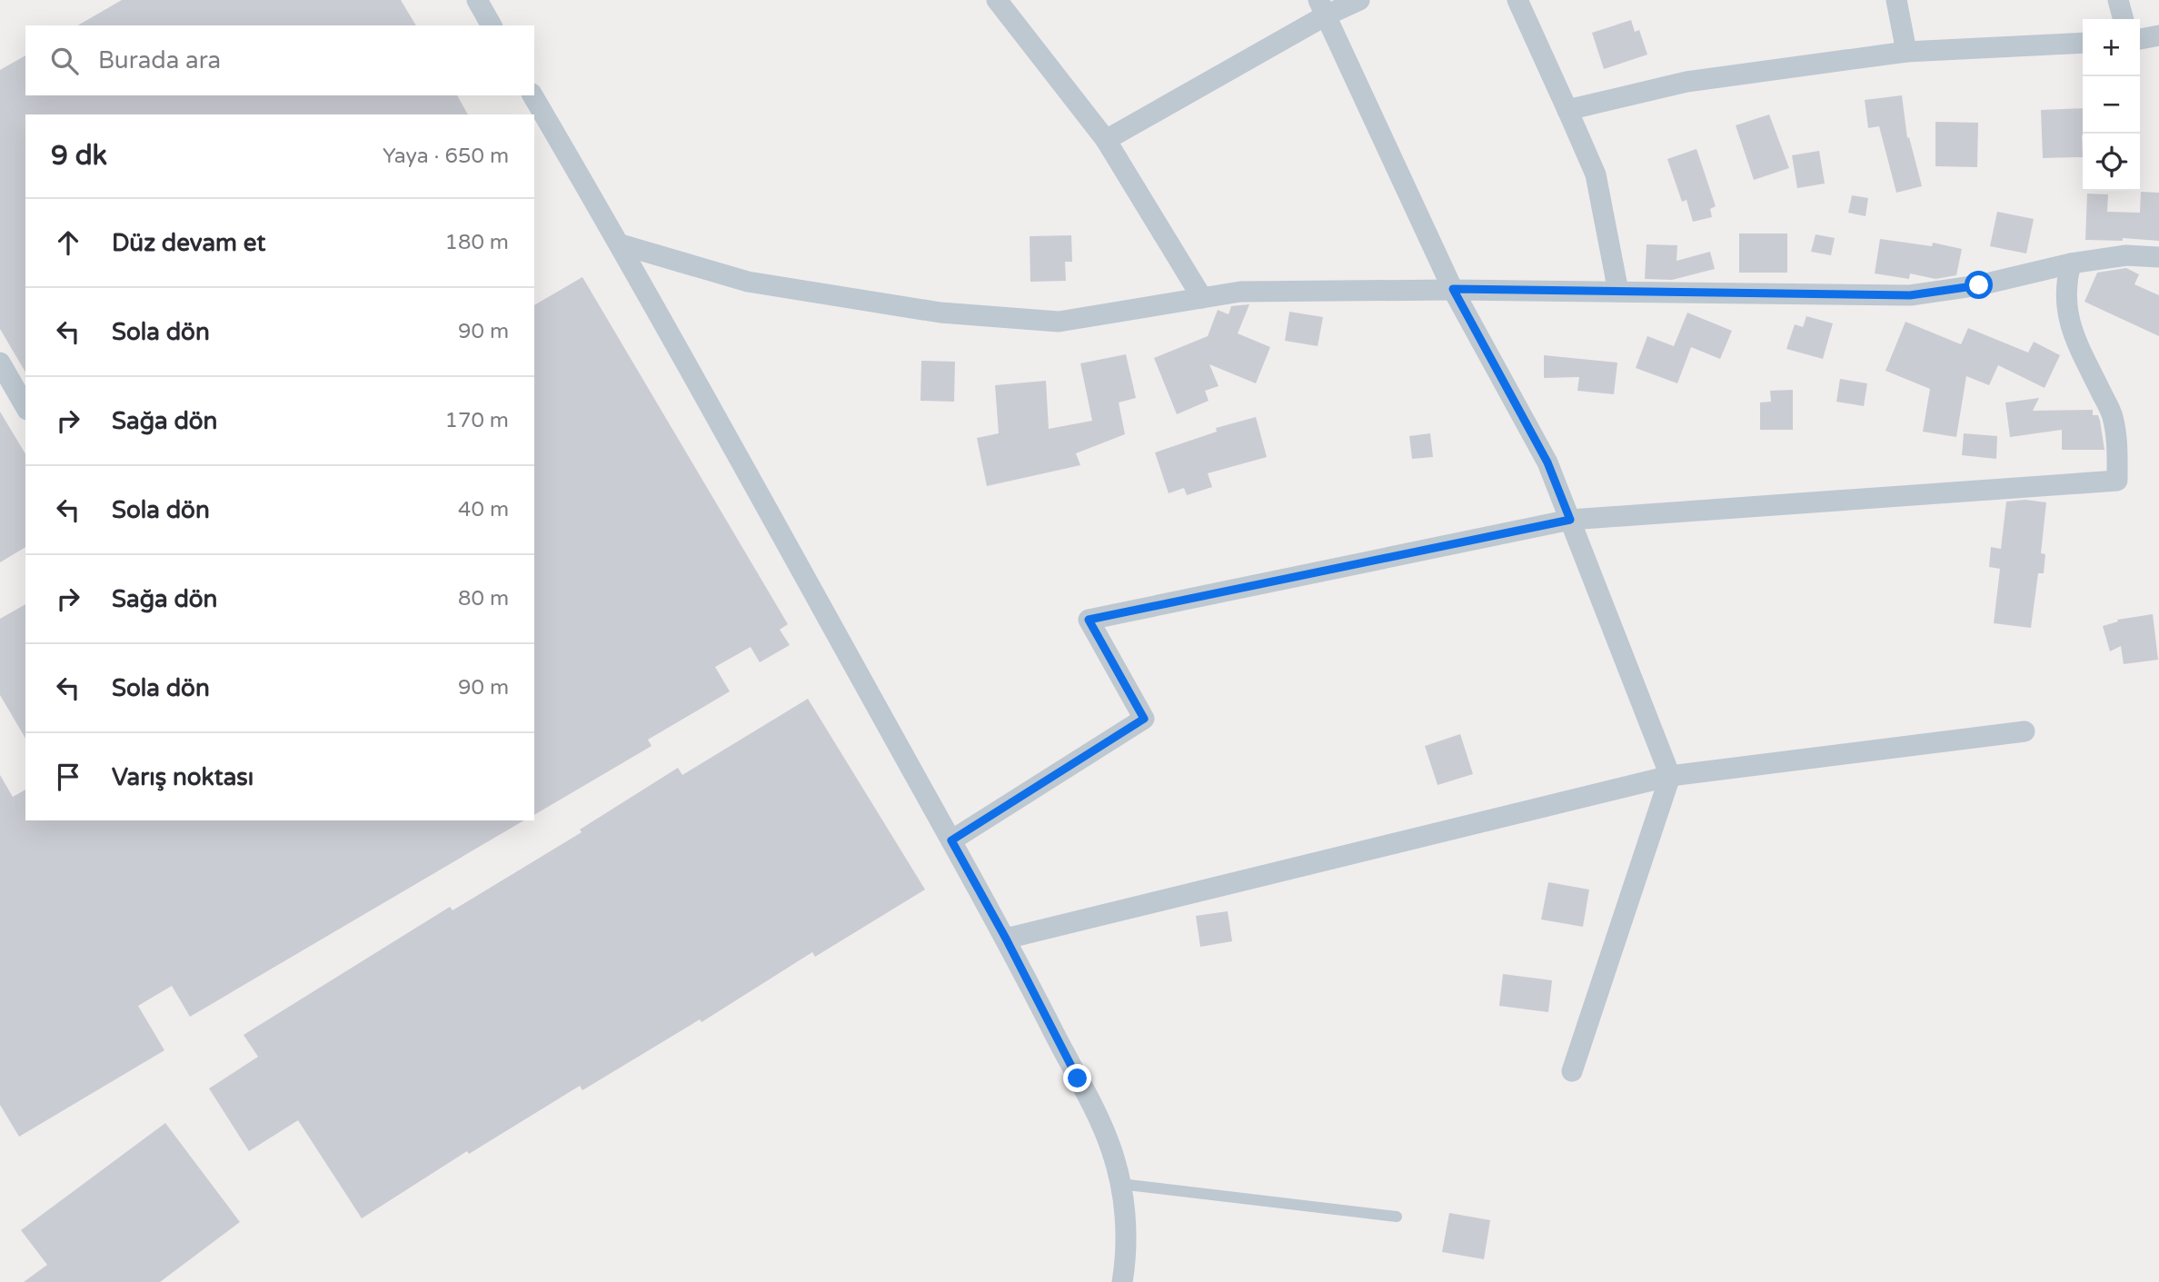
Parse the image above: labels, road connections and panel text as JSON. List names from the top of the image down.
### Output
{
  "page": {
    "map_buttons": ["+", "−"],
    "search": "Burada ara",
    "heading": ["9 dk", "Yaya · 650 m"],
    "list": [
      ["Düz devam et", "180 m"],
      ["Sola dön", "90 m"],
      ["Sağa dön", "170 m"],
      ["Sola dön", "40 m"],
      ["Sağa dön", "80 m"],
      ["Sola dön", "90 m"],
      "Varış noktası"
    ]
  }
}
